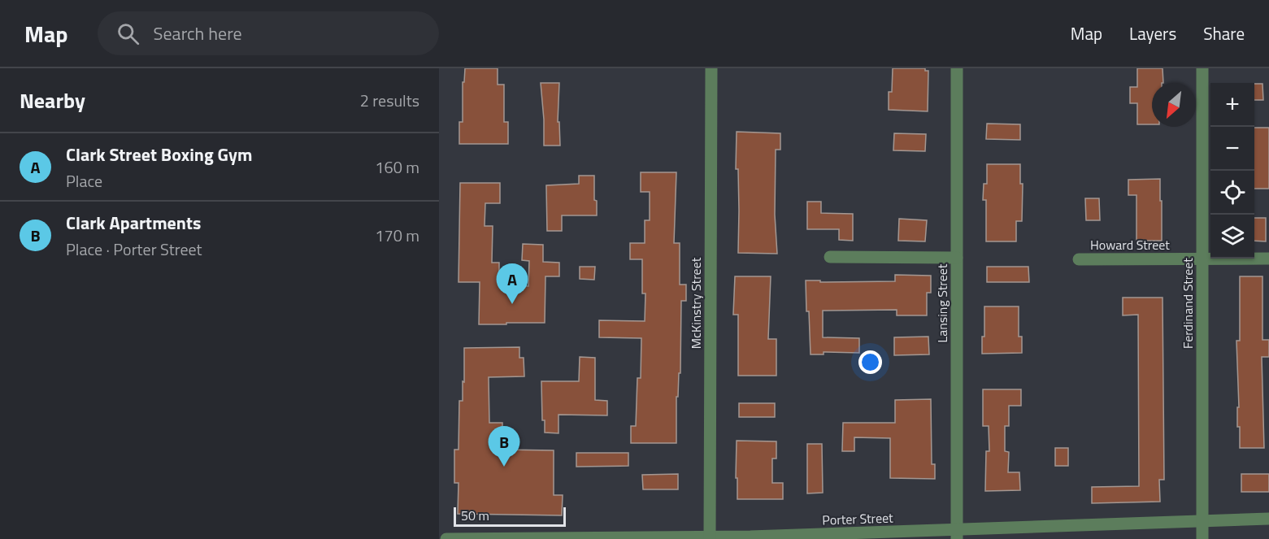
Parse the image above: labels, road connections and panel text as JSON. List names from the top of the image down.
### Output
{
  "streets": {
    "street": [
      "Howard Street",
      "McKinstry Street",
      "Lansing Street",
      "Ferdinand Street",
      "Porter Street"
    ]
  },
  "crossings": [
    ["Howard Street", "Ferdinand Street"],
    ["McKinstry Street", "Porter Street"],
    ["Lansing Street", "Porter Street"],
    ["Ferdinand Street", "Porter Street"]
  ],
  "scale_bar": "50 m",
  "north": "bottom left",
  "page": {
    "header": "Map",
    "search": "Search here",
    "nav": ["Map", "Layers", "Share"],
    "heading": ["Nearby", "2 results"],
    "map_buttons": ["+", "−"],
    "list": [
      {
        "mark": "A",
        "name": "Clark Street Boxing Gym",
        "note": "Place",
        "value": "160 m"
      },
      {
        "mark": "B",
        "name": "Clark Apartments",
        "note": "Place · Porter Street",
        "value": "170 m"
      }
    ],
    "pins": ["A", "B"],
    "scale": "50 m"
  }
}
